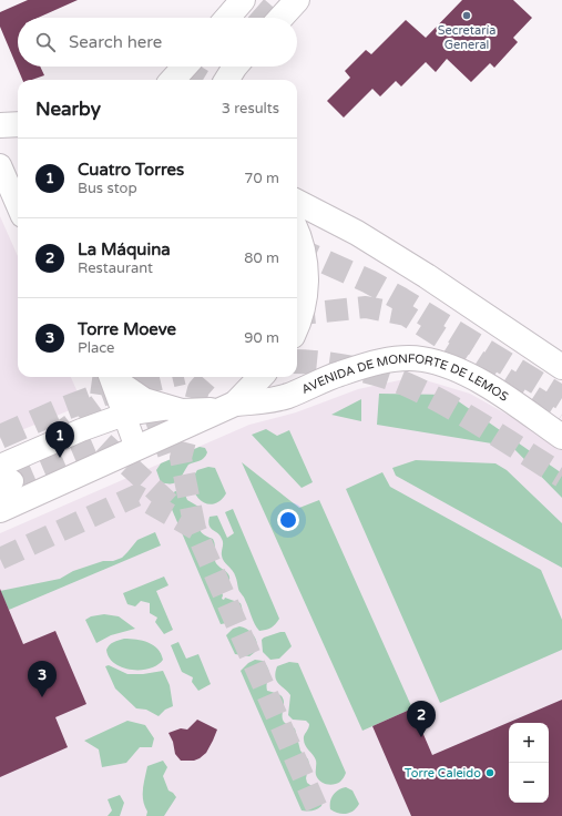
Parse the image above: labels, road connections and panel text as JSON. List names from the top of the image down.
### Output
{
  "streets": {
    "main road": ["AVENIDA DE MONFORTE DE LEMOS"]
  },
  "places": ["Secretaría General", "Torre Caleido"],
  "page": {
    "search": "Search here",
    "heading": ["Nearby", "3 results"],
    "list": [
      {
        "mark": "1",
        "name": "Cuatro Torres",
        "note": "Bus stop",
        "value": "70 m"
      },
      {
        "mark": "2",
        "name": "La Máquina",
        "note": "Restaurant",
        "value": "80 m"
      },
      {
        "mark": "3",
        "name": "Torre Moeve",
        "note": "Place",
        "value": "90 m"
      }
    ],
    "pins": ["1", "3", "2"],
    "map_buttons": ["+", "−"]
  }
}
